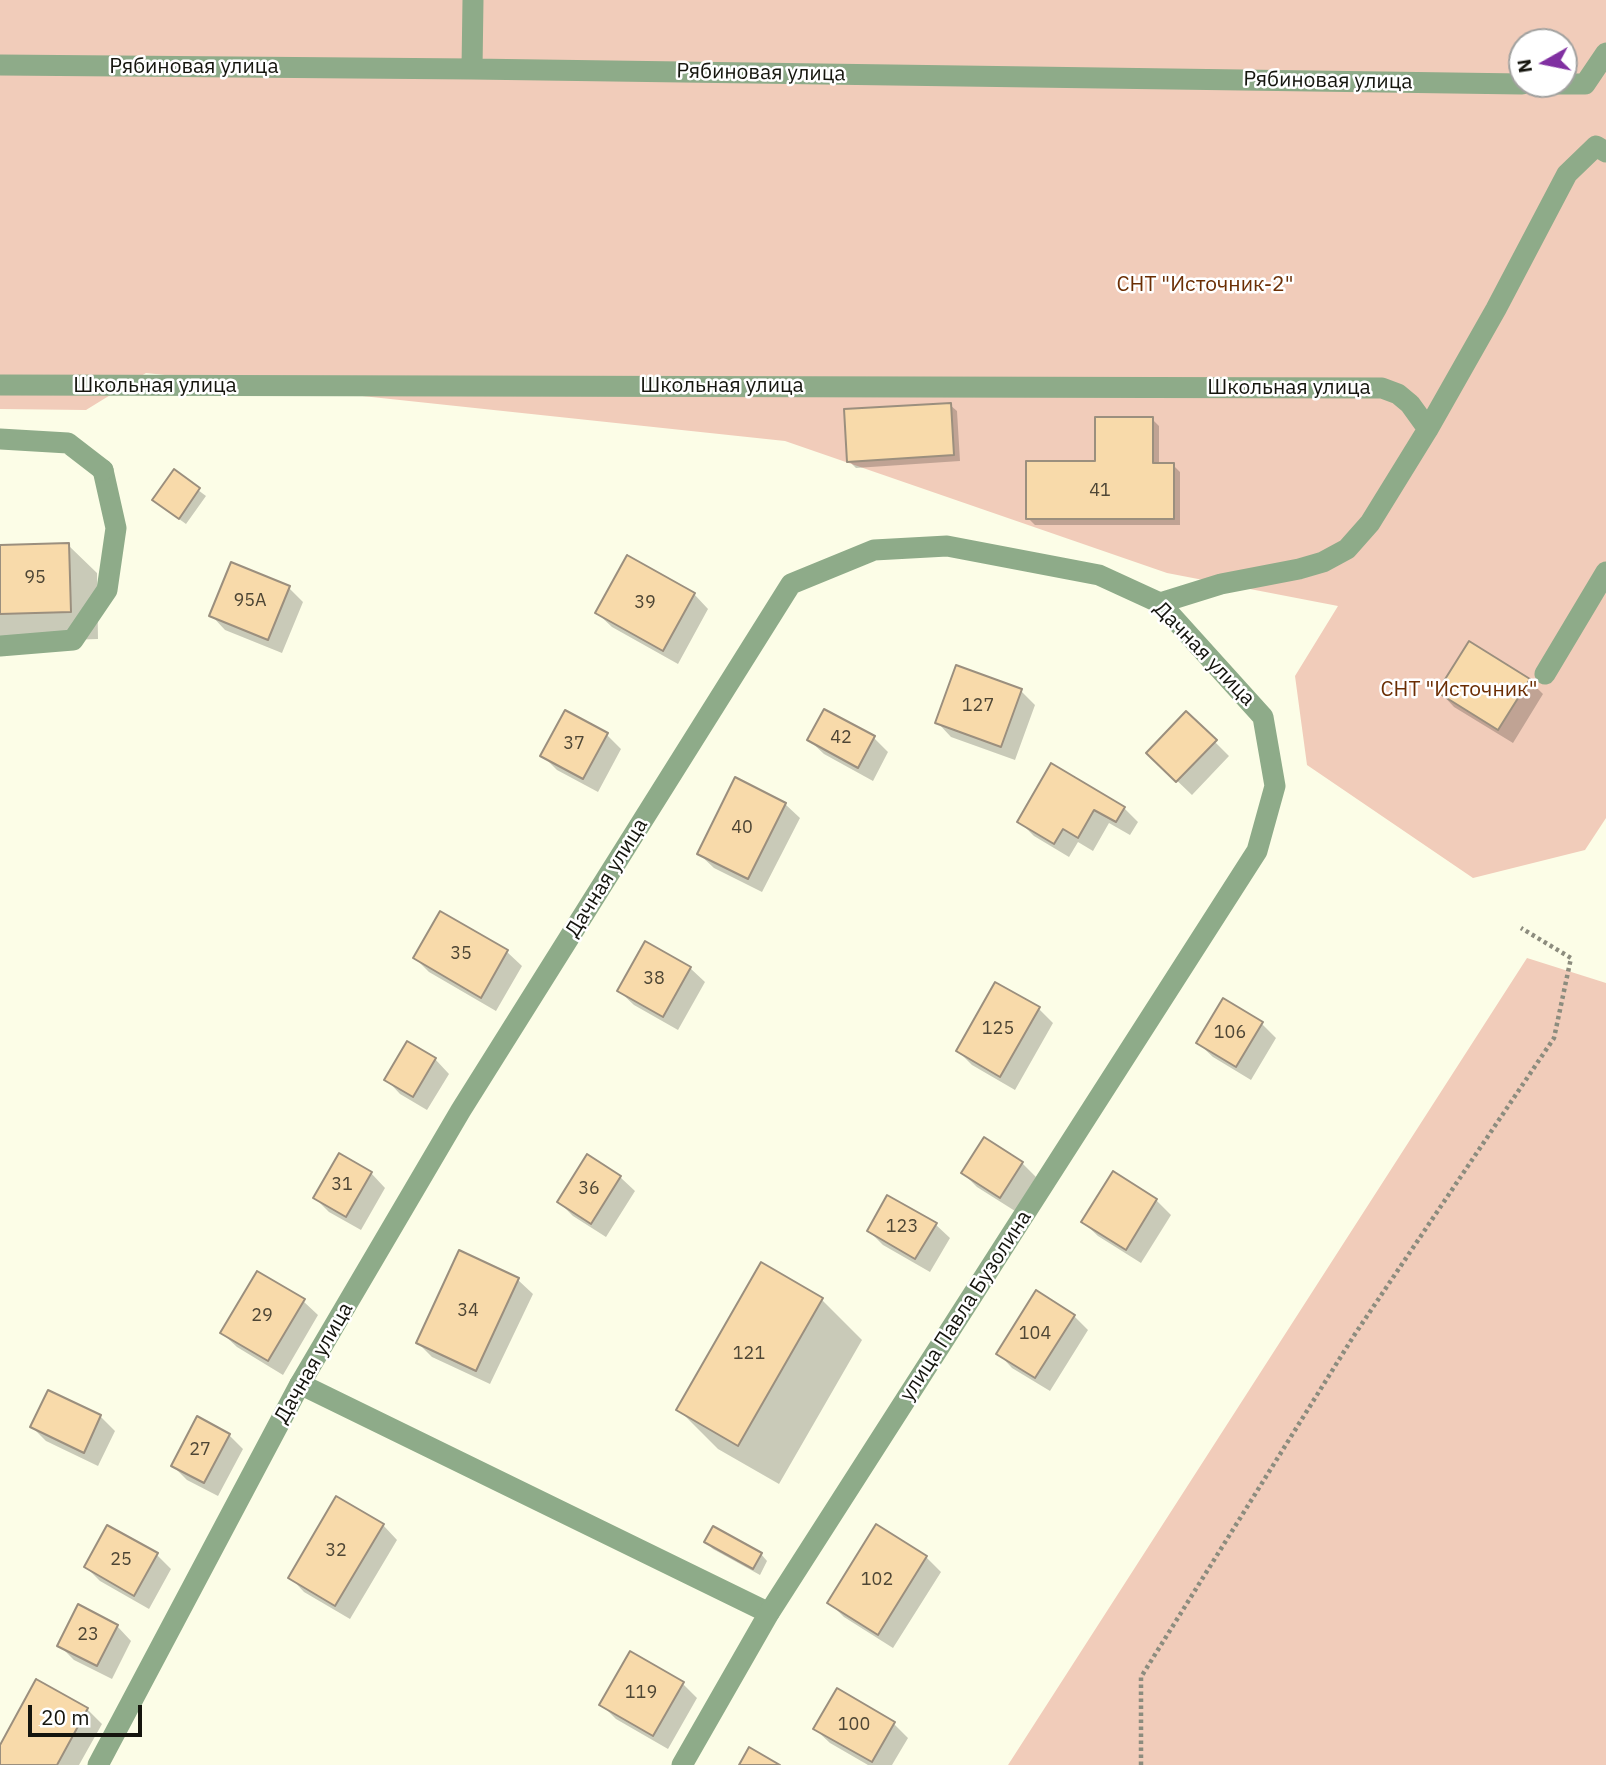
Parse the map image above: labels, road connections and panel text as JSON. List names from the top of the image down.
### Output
{
  "streets": {
    "street": [
      "Рябиновая улица",
      "Школьная улица",
      "Дачная улица",
      "улица Павла Бузолина"
    ]
  },
  "crossings": [
    ["Дачная улица", "улица Павла Бузолина"]
  ],
  "parks": ["СНТ \"Источник-2\"", "СНТ \"Источник\""],
  "house_numbers": [
    "41",
    "95",
    "95А",
    "39",
    "127",
    "42",
    "37",
    "40",
    "35",
    "38",
    "125",
    "106",
    "31",
    "36",
    "123",
    "34",
    "29",
    "104",
    "121",
    "27",
    "32",
    "25",
    "102",
    "23",
    "119",
    "100"
  ],
  "scale_bar": "20 m",
  "north": "left"
}
